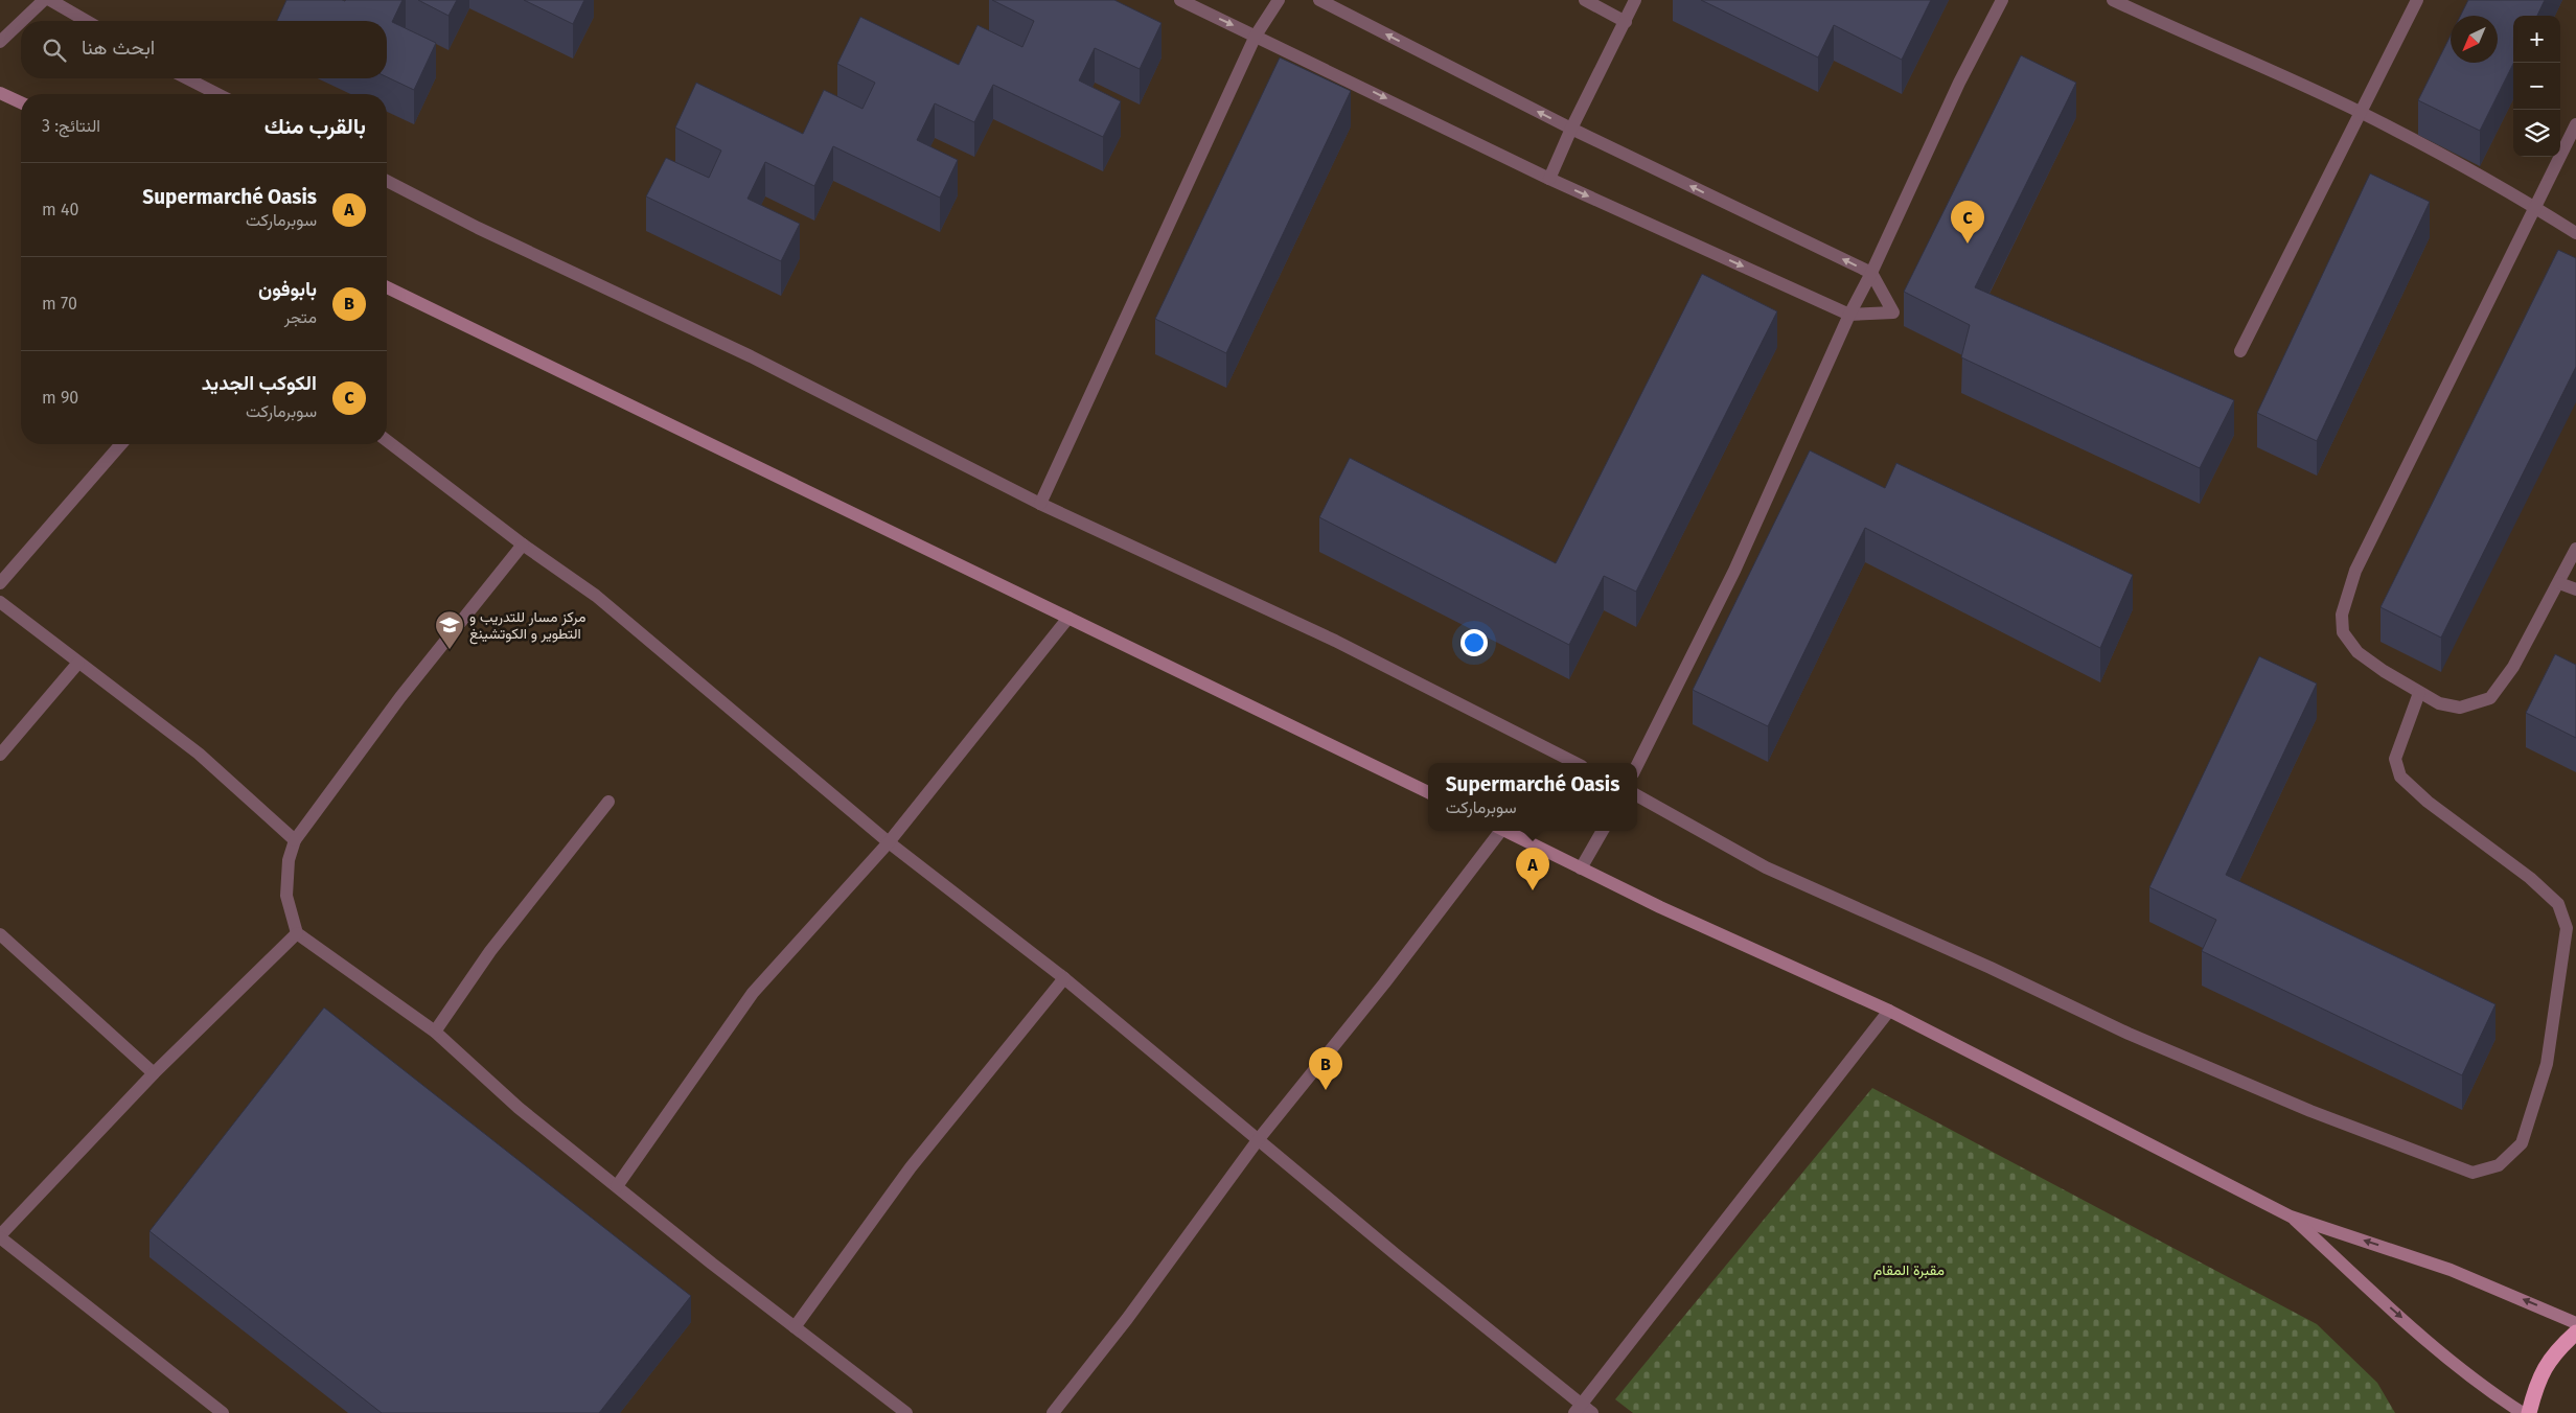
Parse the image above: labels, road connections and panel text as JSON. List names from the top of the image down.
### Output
{
  "parks": ["مقبرة المقام"],
  "places": {
    "school or university": ["مركز مسار للتدريب و التطوير و الكوتشينغ"]
  },
  "north": "bottom left",
  "page": {
    "map_buttons": ["+", "−"],
    "search": "ابحث هنا",
    "heading": ["بالقرب منك", "النتائج: 3"],
    "list": [
      {
        "mark": "A",
        "name": "Supermarché Oasis",
        "note": "سوبرماركت",
        "value": "40 m"
      },
      {
        "mark": "B",
        "name": "بابوفون",
        "note": "متجر",
        "value": "70 m"
      },
      {
        "mark": "C",
        "name": "الكوكب الجديد",
        "note": "سوبرماركت",
        "value": "90 m"
      }
    ],
    "pins": ["C", "A", "B"],
    "popup": ["Supermarché Oasis", "سوبرماركت"]
  }
}
